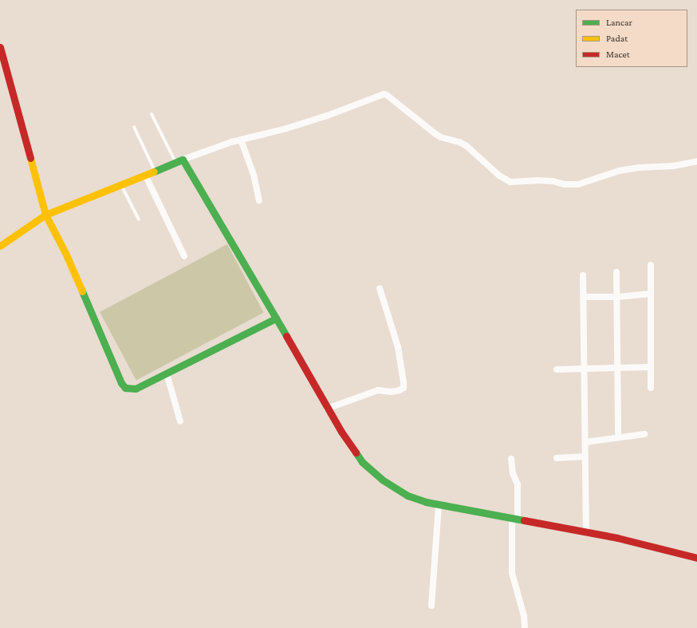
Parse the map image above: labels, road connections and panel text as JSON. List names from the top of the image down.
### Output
{
  "legend": ["Lancar", "Padat", "Macet"]
}
